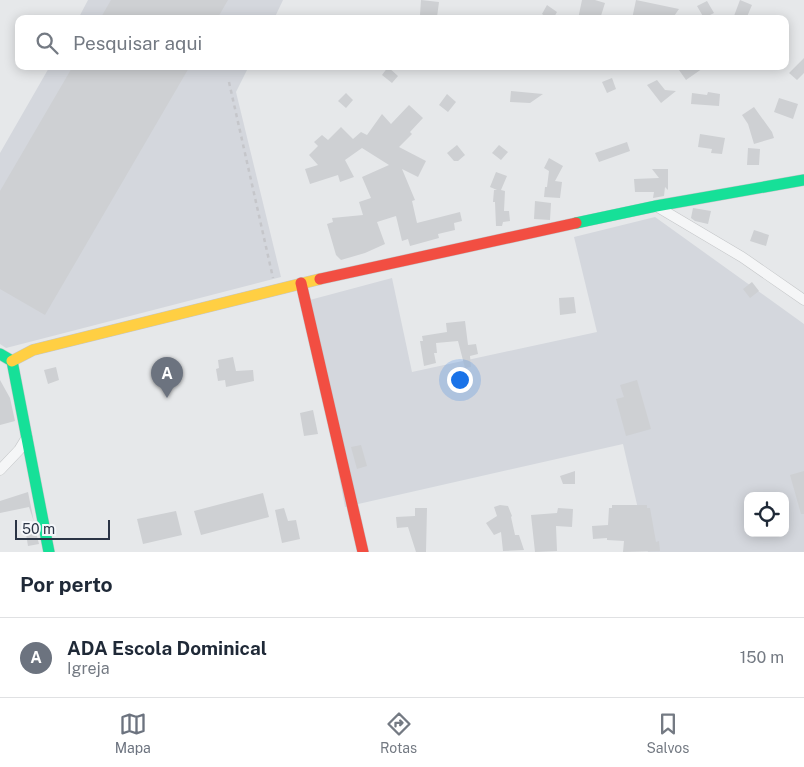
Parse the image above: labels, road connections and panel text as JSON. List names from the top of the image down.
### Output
{
  "scale_bar": "50 m",
  "page": {
    "search": "Pesquisar aqui",
    "pins": "A",
    "scale": "50 m",
    "heading": "Por perto",
    "list": [
      {
        "mark": "A",
        "name": "ADA Escola Dominical",
        "note": "Igreja",
        "value": "150 m"
      }
    ],
    "nav": ["Mapa", "Rotas", "Salvos"]
  }
}
